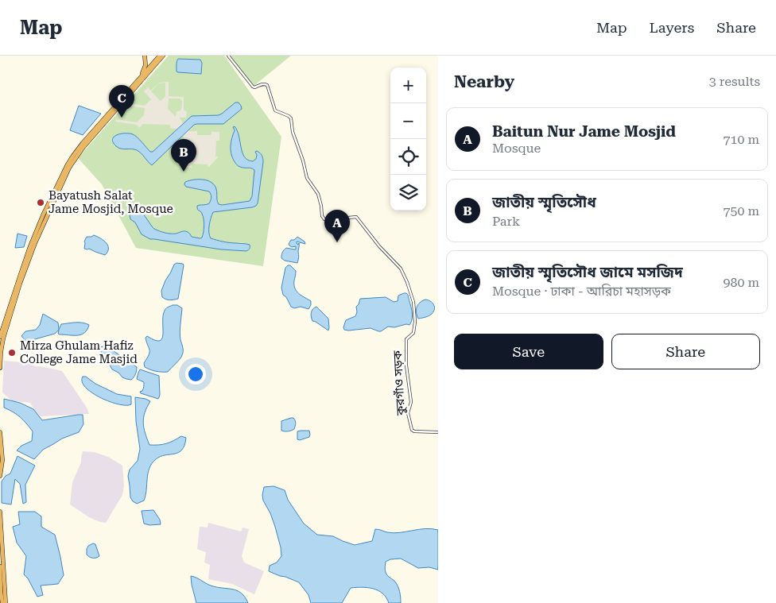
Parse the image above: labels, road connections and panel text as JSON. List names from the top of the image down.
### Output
{
  "streets": {
    "street": ["কুরগাঁও সড়ক"]
  },
  "places": ["Bayatush Salat Jame Mosjid, Mosque", "Mirza Ghulam Hafiz College Jame Masjid"],
  "page": {
    "header": "Map",
    "nav": ["Map", "Layers", "Share"],
    "heading": ["Nearby", "3 results"],
    "map_buttons": ["+", "−"],
    "pins": ["C", "B", "A"],
    "list": [
      {
        "mark": "A",
        "name": "Baitun Nur Jame Mosjid",
        "note": "Mosque",
        "value": "710 m"
      },
      {
        "mark": "B",
        "name": "জাতীয় স্মৃতিসৌধ",
        "note": "Park",
        "value": "750 m"
      },
      {
        "mark": "C",
        "name": "জাতীয় স্মৃতিসৌধ জামে মসজিদ",
        "note": "Mosque · ঢাকা - আরিচা মহাসড়ক",
        "value": "980 m"
      }
    ],
    "buttons": ["Save", "Share"]
  }
}
